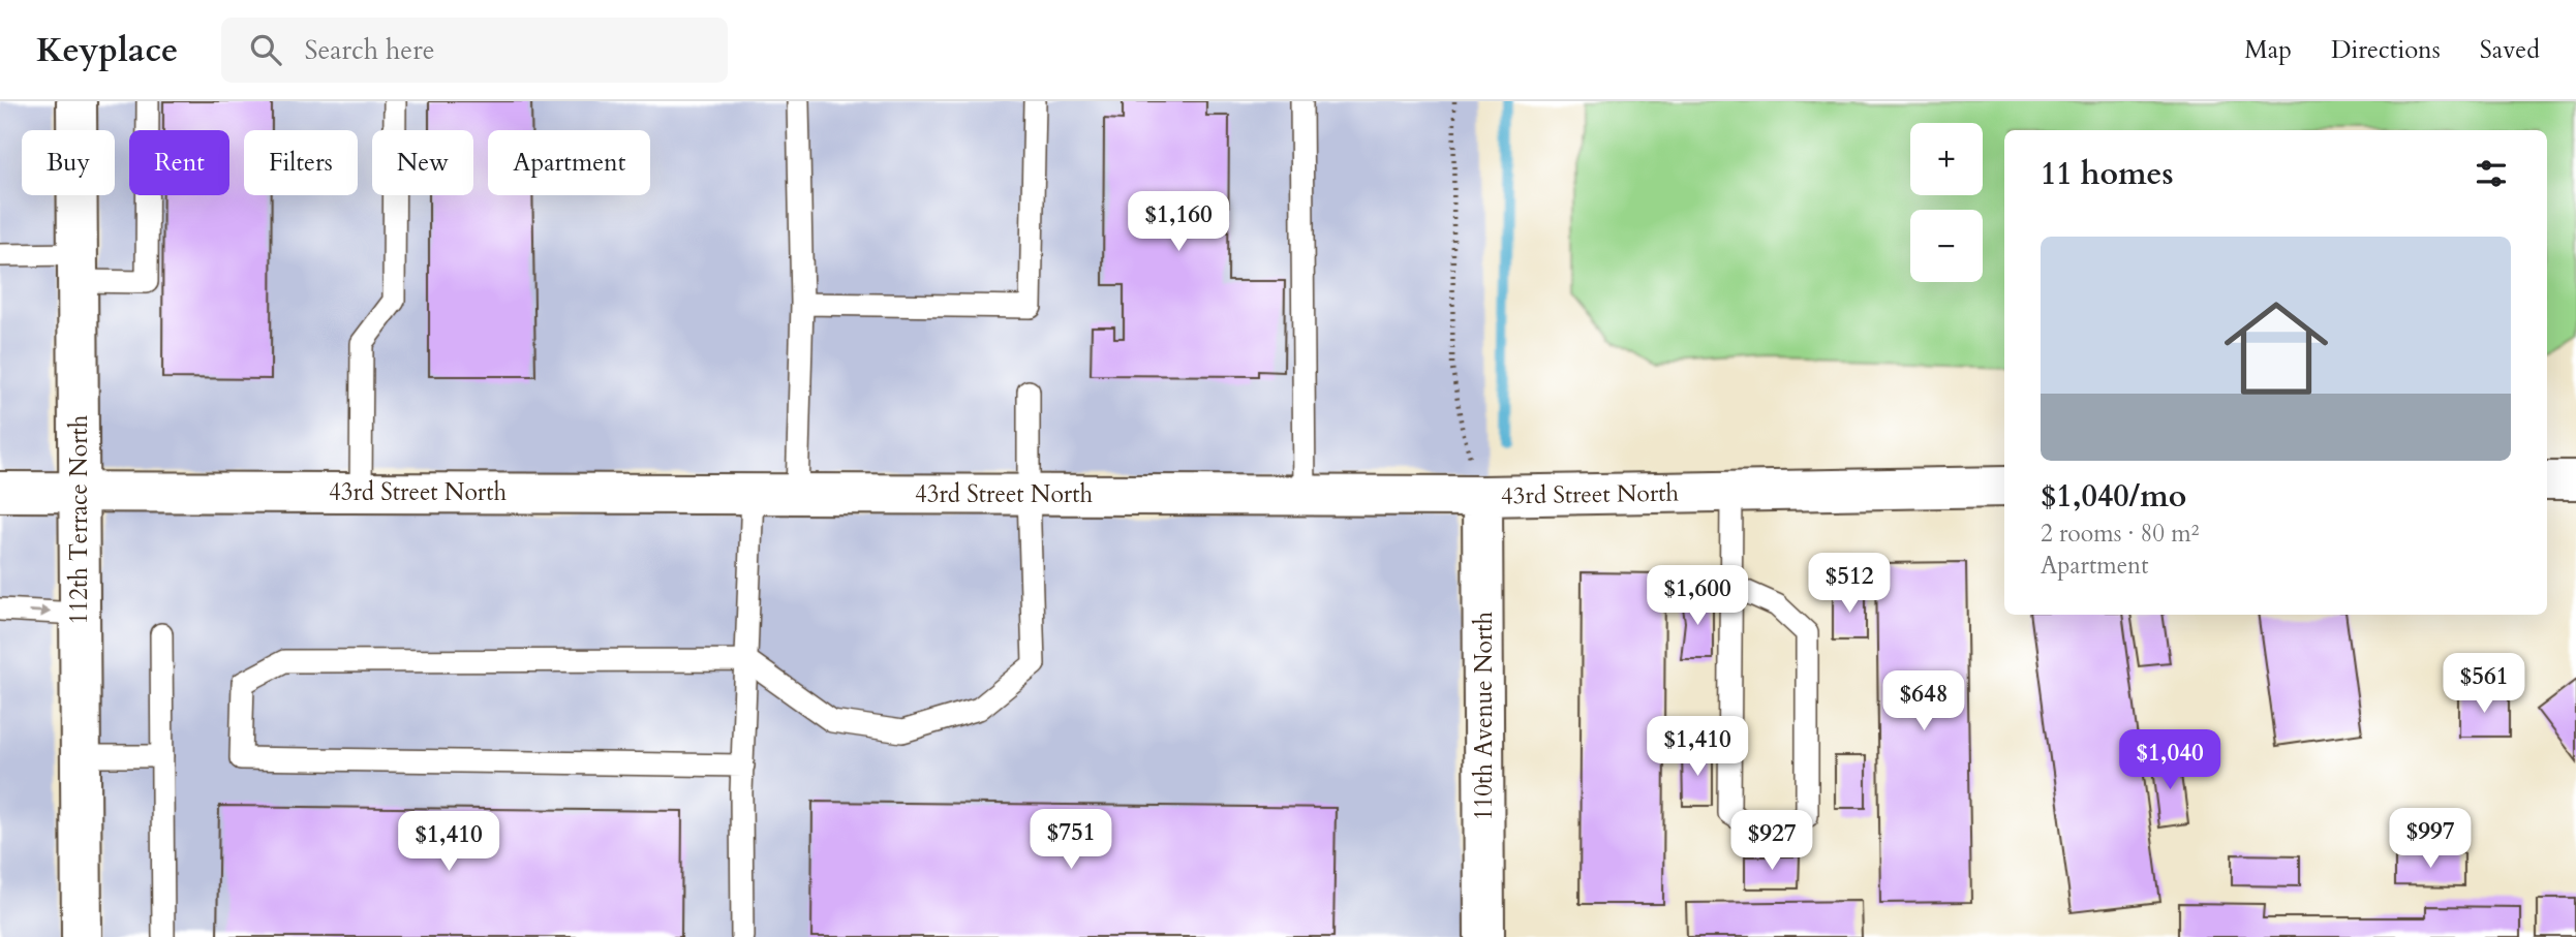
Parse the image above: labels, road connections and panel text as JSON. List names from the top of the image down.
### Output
{
  "streets": {
    "street": ["43rd Street North", "112th Terrace North", "110th Avenue North"]
  },
  "crossings": [
    ["43rd Street North", "112th Terrace North"],
    ["43rd Street North", "110th Avenue North"]
  ],
  "page": {
    "header": "Keyplace",
    "search": "Search here",
    "nav": ["Map", "Directions", "Saved"],
    "map_buttons": ["+", "−"],
    "chip": [
      "Buy",
      "Rent",
      "Filters",
      "New",
      "Apartment"
    ],
    "heading": "11 homes",
    "price": [
      "$1,160",
      "$512",
      "$1,600",
      "$561",
      "$648",
      "$1,410",
      "$1,040",
      "$997",
      "$751",
      "$927",
      "$1,410"
    ],
    "list": [
      {
        "name": "$1,040/mo",
        "note": "2 rooms · 80 m² · Apartment"
      }
    ]
  }
}
